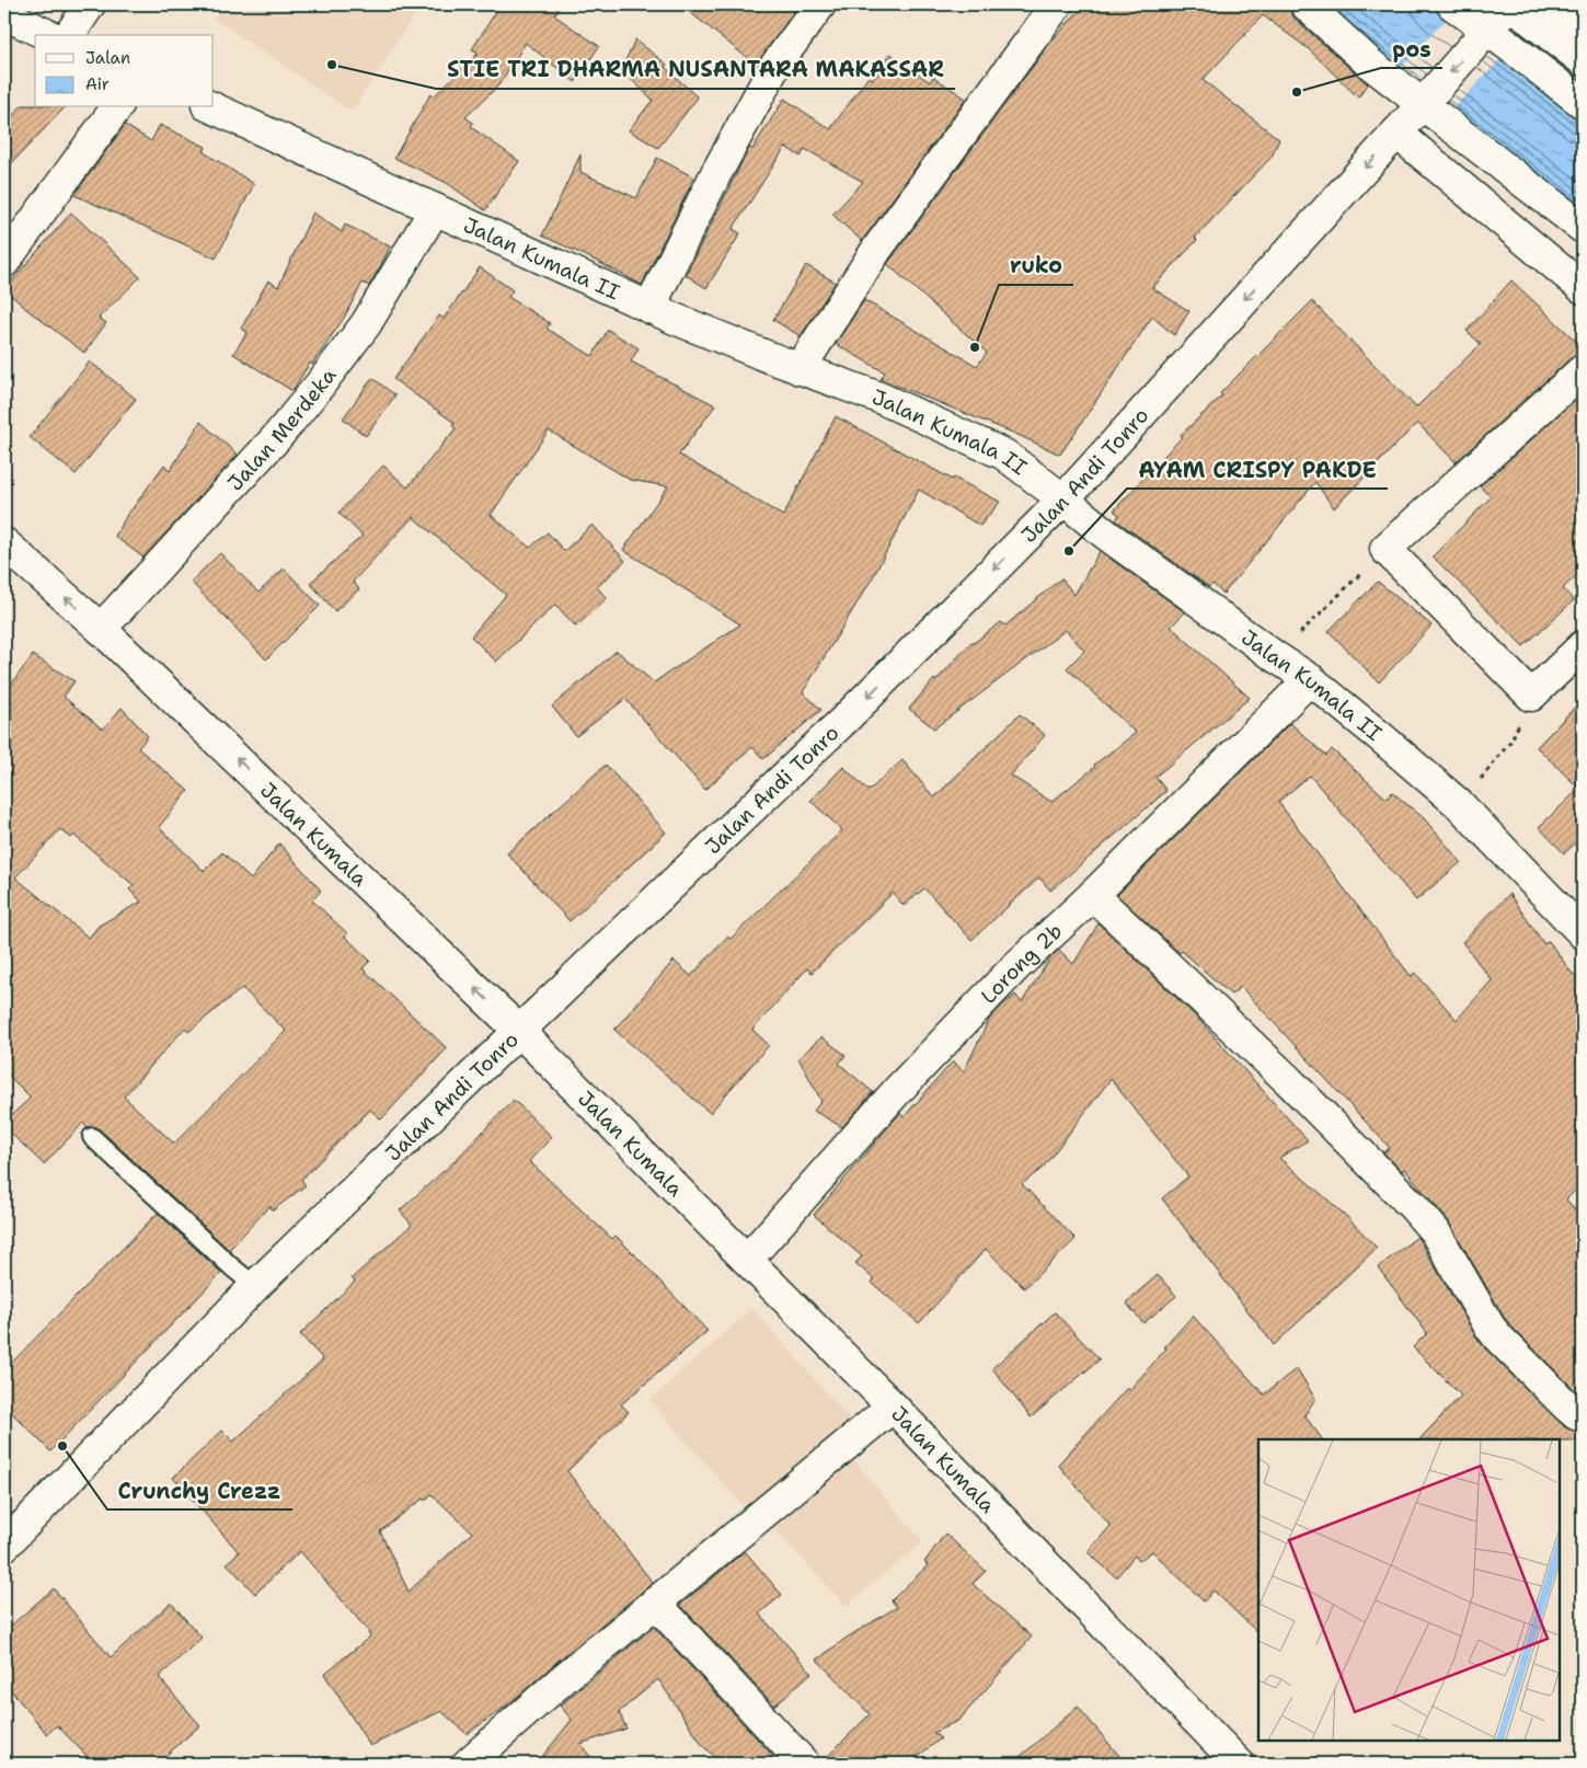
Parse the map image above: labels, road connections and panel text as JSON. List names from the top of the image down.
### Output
{
  "streets": {
    "street": [
      "Jalan Kumala II",
      "Jalan Merdeka",
      "Jalan Andi Tonro",
      "Jalan Kumala",
      "Lorong 2b"
    ]
  },
  "crossings": [
    ["Jalan Kumala II", "Jalan Merdeka"],
    ["Jalan Kumala II", "Jalan Andi Tonro"],
    ["Jalan Kumala II", "Lorong 2b"],
    ["Jalan Merdeka", "Jalan Kumala"],
    ["Jalan Andi Tonro", "Jalan Kumala"],
    ["Jalan Kumala", "Lorong 2b"]
  ],
  "one_way": ["Jalan Andi Tonro", "Jalan Kumala"],
  "places": [
    "STIE TRI DHARMA NUSANTARA MAKASSAR",
    "pos",
    "ruko",
    "AYAM CRISPY PAKDE",
    "Crunchy Crezz"
  ],
  "legend": ["Jalan", "Air"]
}
